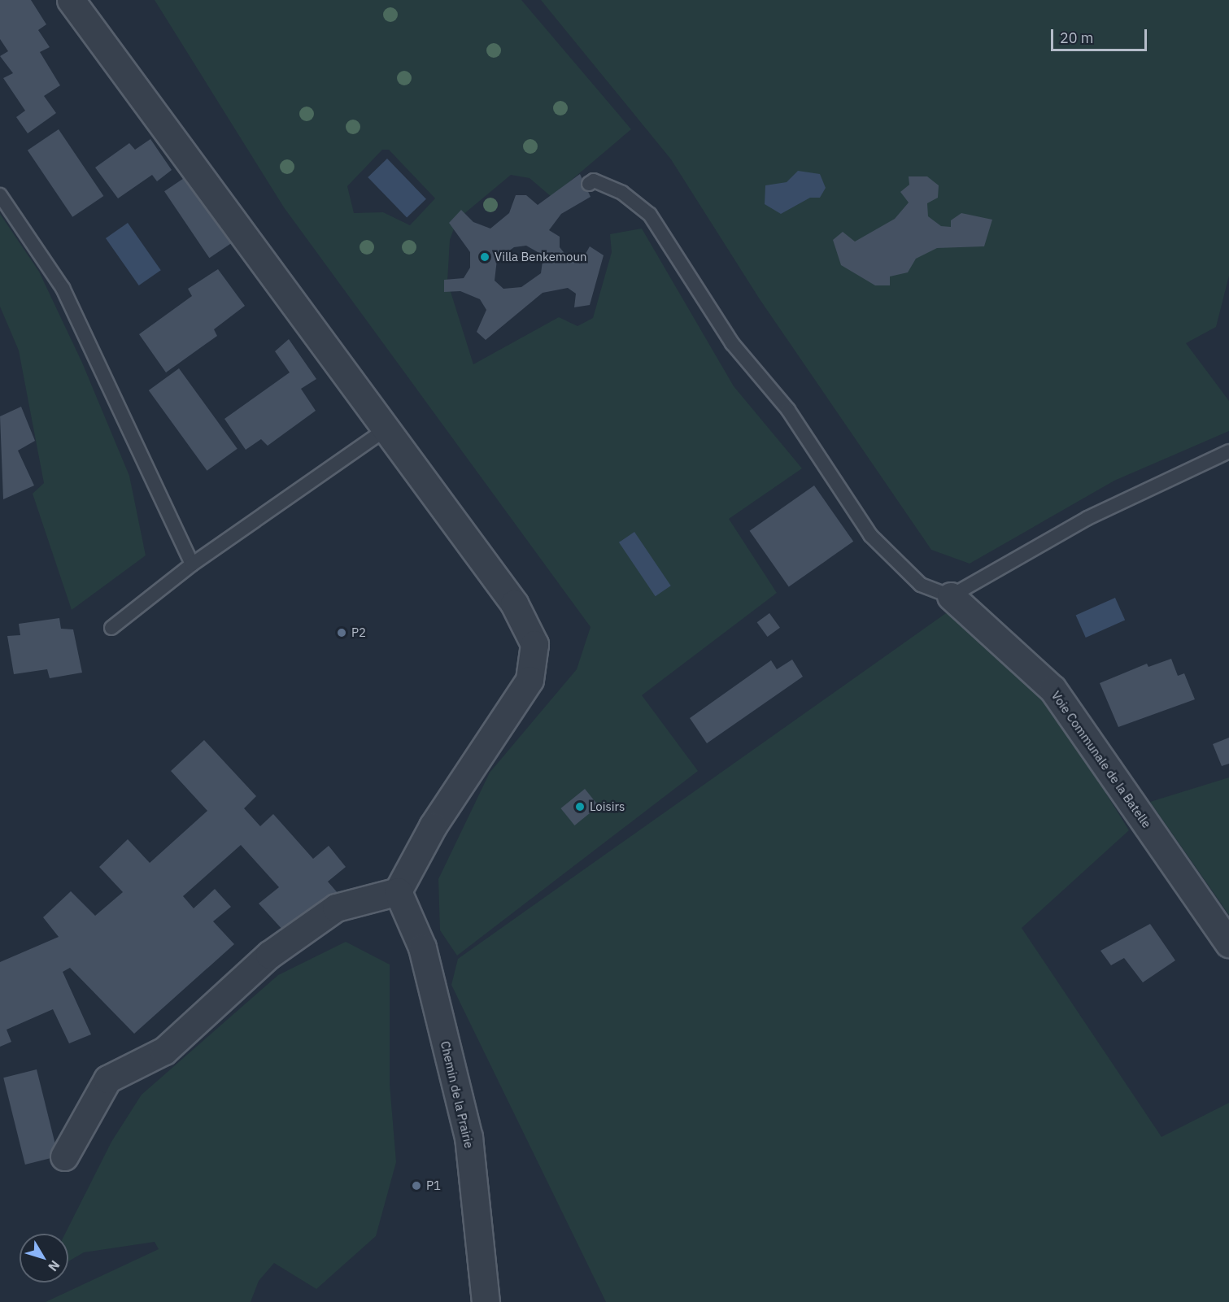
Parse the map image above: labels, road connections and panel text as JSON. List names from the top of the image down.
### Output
{
  "streets": {
    "street": ["Voie Communale de la Batelle", "Chemin de la Prairie"]
  },
  "places": [
    "Villa Benkemoun",
    "P2",
    "Loisirs",
    "P1"
  ],
  "scale_bar": "20 m",
  "north": "bottom right"
}
